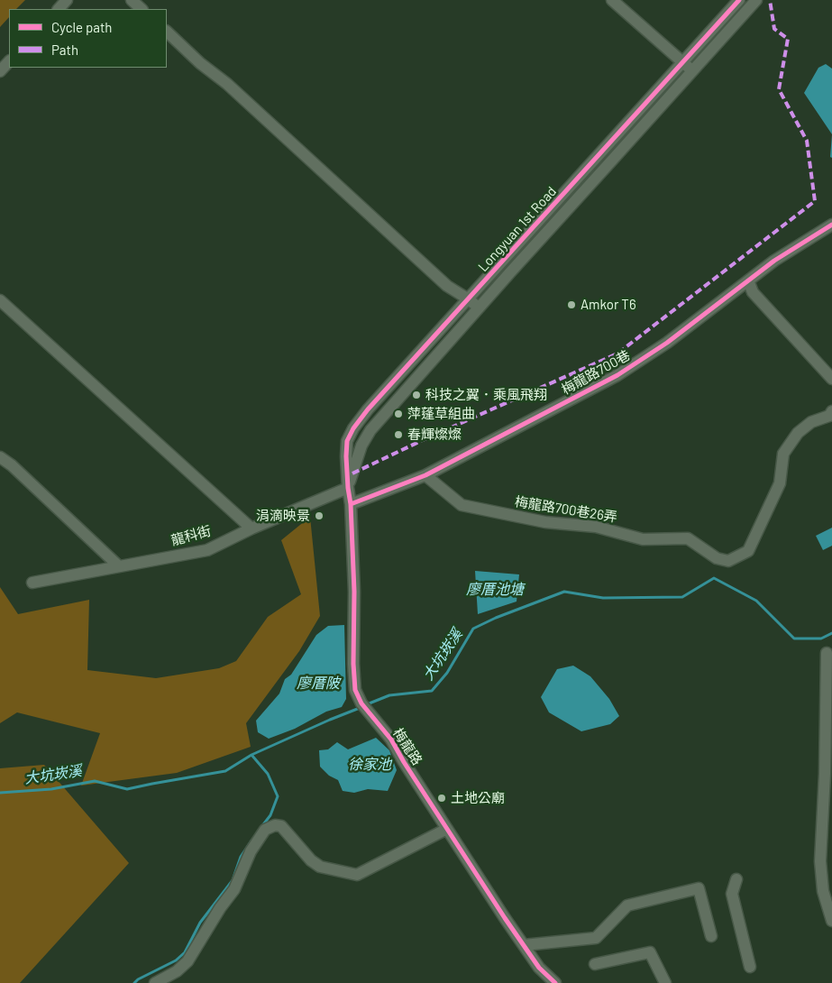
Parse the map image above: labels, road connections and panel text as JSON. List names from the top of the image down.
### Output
{
  "streets": {
    "street": [
      "Longyuan 1st Road",
      "梅龍路700巷",
      "梅龍路700巷26弄",
      "龍科街",
      "梅龍路"
    ]
  },
  "crossings": [
    ["Longyuan 1st Road", "龍科街"],
    ["Longyuan 1st Road", "梅龍路"],
    ["梅龍路700巷", "梅龍路700巷26弄"],
    ["梅龍路700巷", "梅龍路"],
    ["龍科街", "梅龍路"]
  ],
  "water": [
    "廖厝池塘",
    "大坑崁溪",
    "廖厝陂",
    "徐家池"
  ],
  "places": [
    "Amkor T6",
    "科技之翼．乘風飛翔",
    "萍蓬草組曲",
    "春輝燦燦",
    "涓滴映景",
    "土地公廟"
  ],
  "legend": ["Cycle path", "Path"]
}
